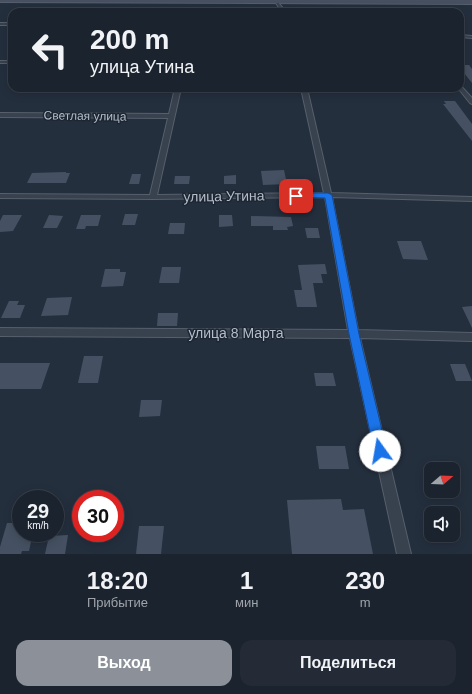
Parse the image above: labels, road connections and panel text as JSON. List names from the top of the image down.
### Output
{
  "streets": {
    "street": ["Светлая улица", "улица Утина", "улица 8 Марта"]
  },
  "north": "right",
  "page": {
    "turn": ["200 m", "улица Утина"],
    "speed": "29 km/h",
    "limit": "30",
    "eta": [
      "18:20",
      "Прибытие",
      "1",
      "мин",
      "230",
      "m"
    ],
    "buttons": ["Выход", "Поделиться"]
  }
}
